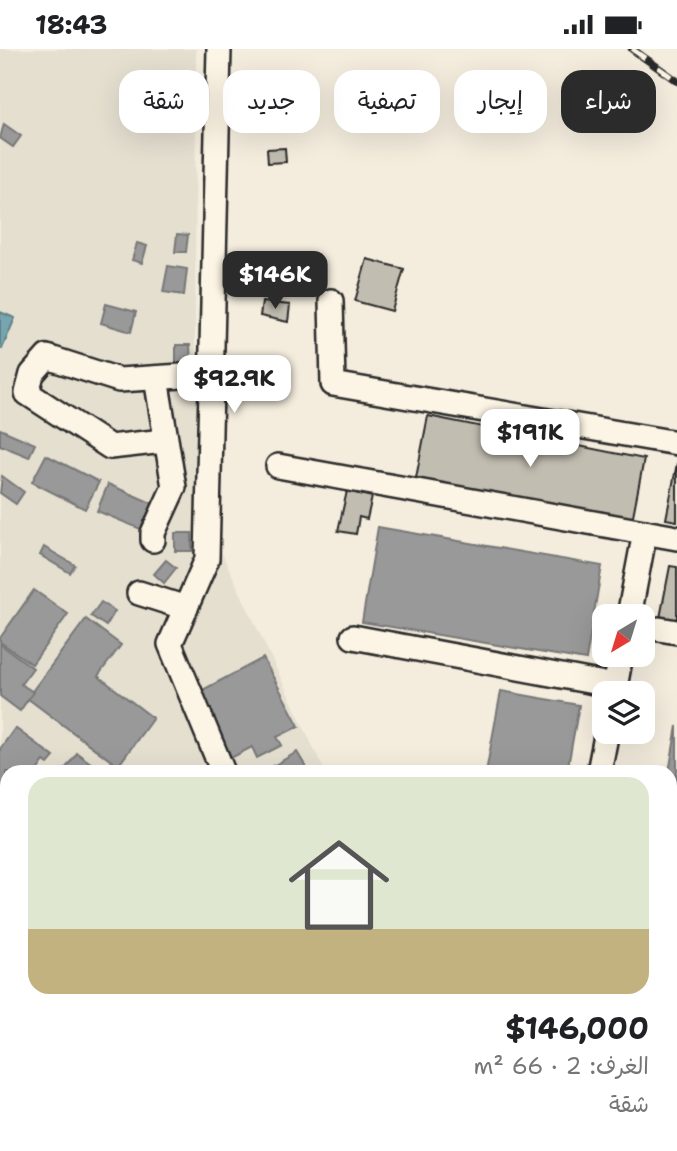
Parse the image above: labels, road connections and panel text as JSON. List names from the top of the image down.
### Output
{
  "north": "bottom left",
  "page": {
    "status": "18:43",
    "chip": [
      "شراء",
      "إيجار",
      "تصفية",
      "جديد",
      "شقة"
    ],
    "price": ["$146K", "$92.9K", "$191K"],
    "list": [
      {
        "name": "$146,000",
        "note": "الغرف: 2 · 66 m² · شقة"
      }
    ]
  }
}
